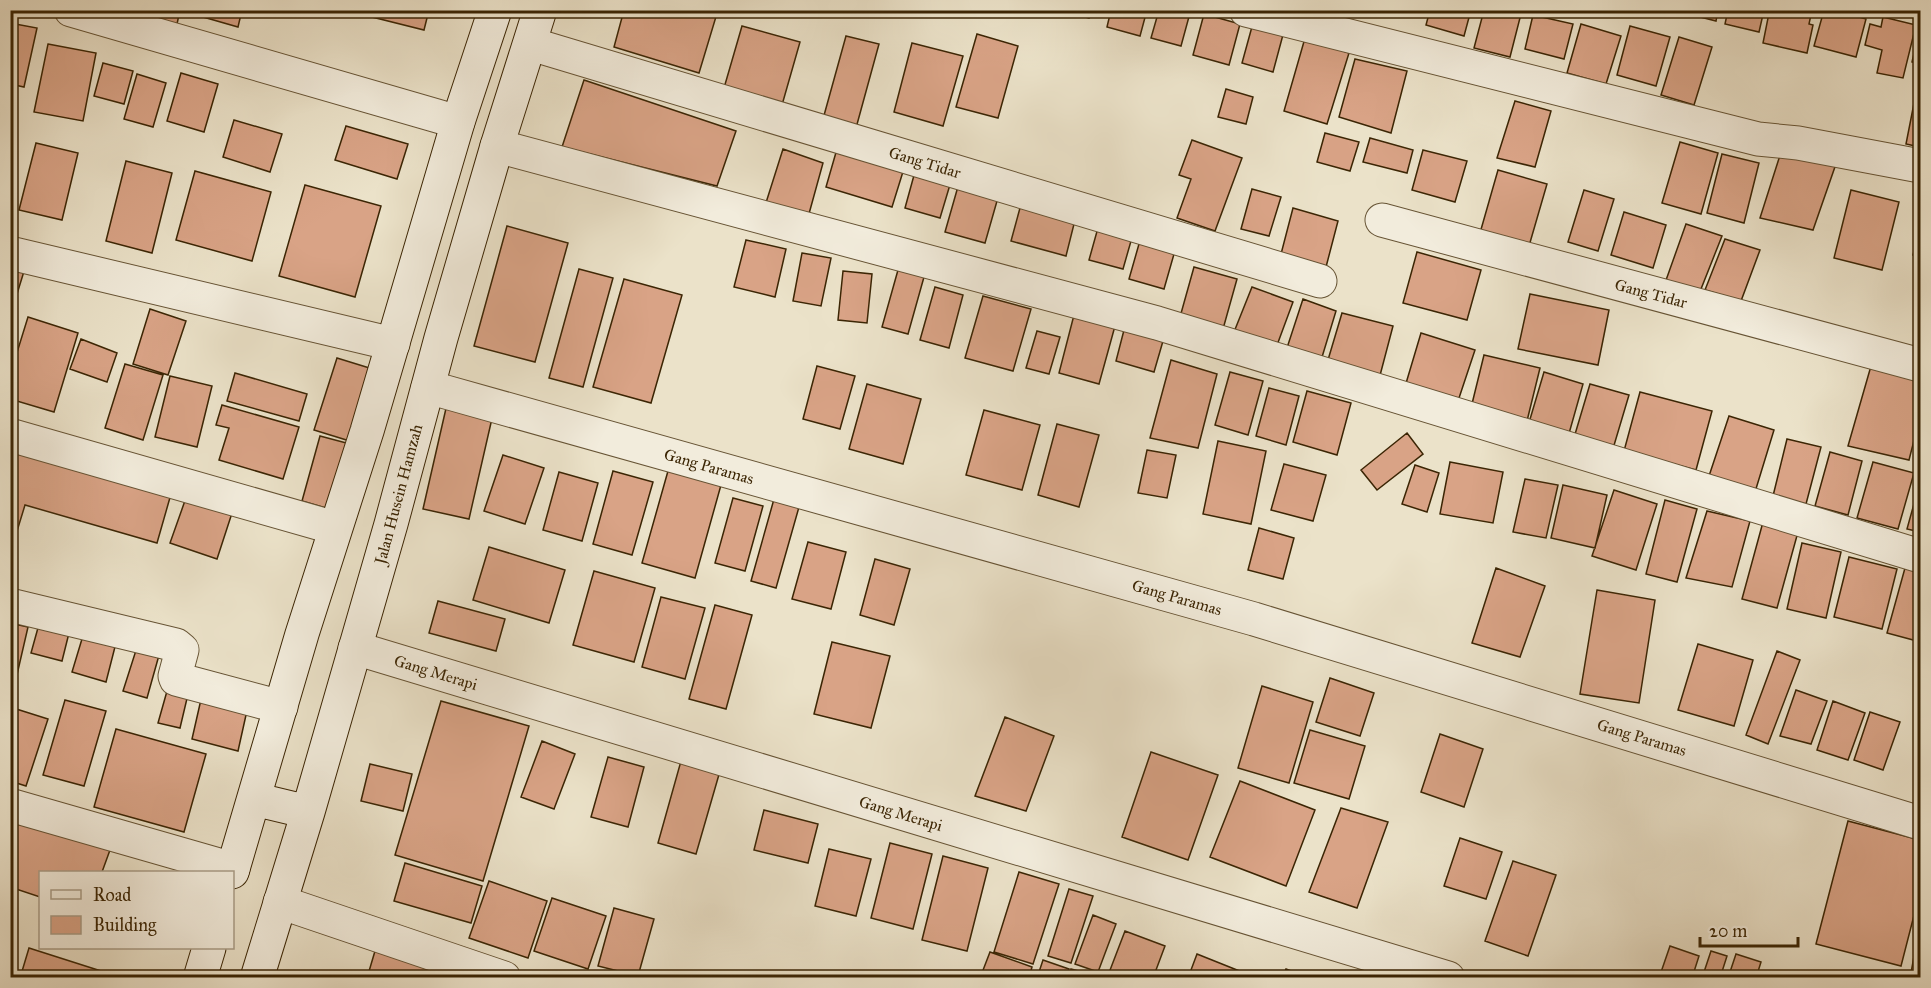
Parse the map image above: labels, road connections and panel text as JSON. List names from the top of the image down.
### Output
{
  "streets": {
    "street": [
      "Gang Tidar",
      "Gang Paramas",
      "Jalan Husein Hamzah",
      "Gang Merapi"
    ]
  },
  "crossings": [
    ["Gang Tidar", "Jalan Husein Hamzah"],
    ["Gang Paramas", "Jalan Husein Hamzah"],
    ["Jalan Husein Hamzah", "Gang Merapi"]
  ],
  "legend": ["Road", "Building"],
  "scale_bar": "20 m"
}
